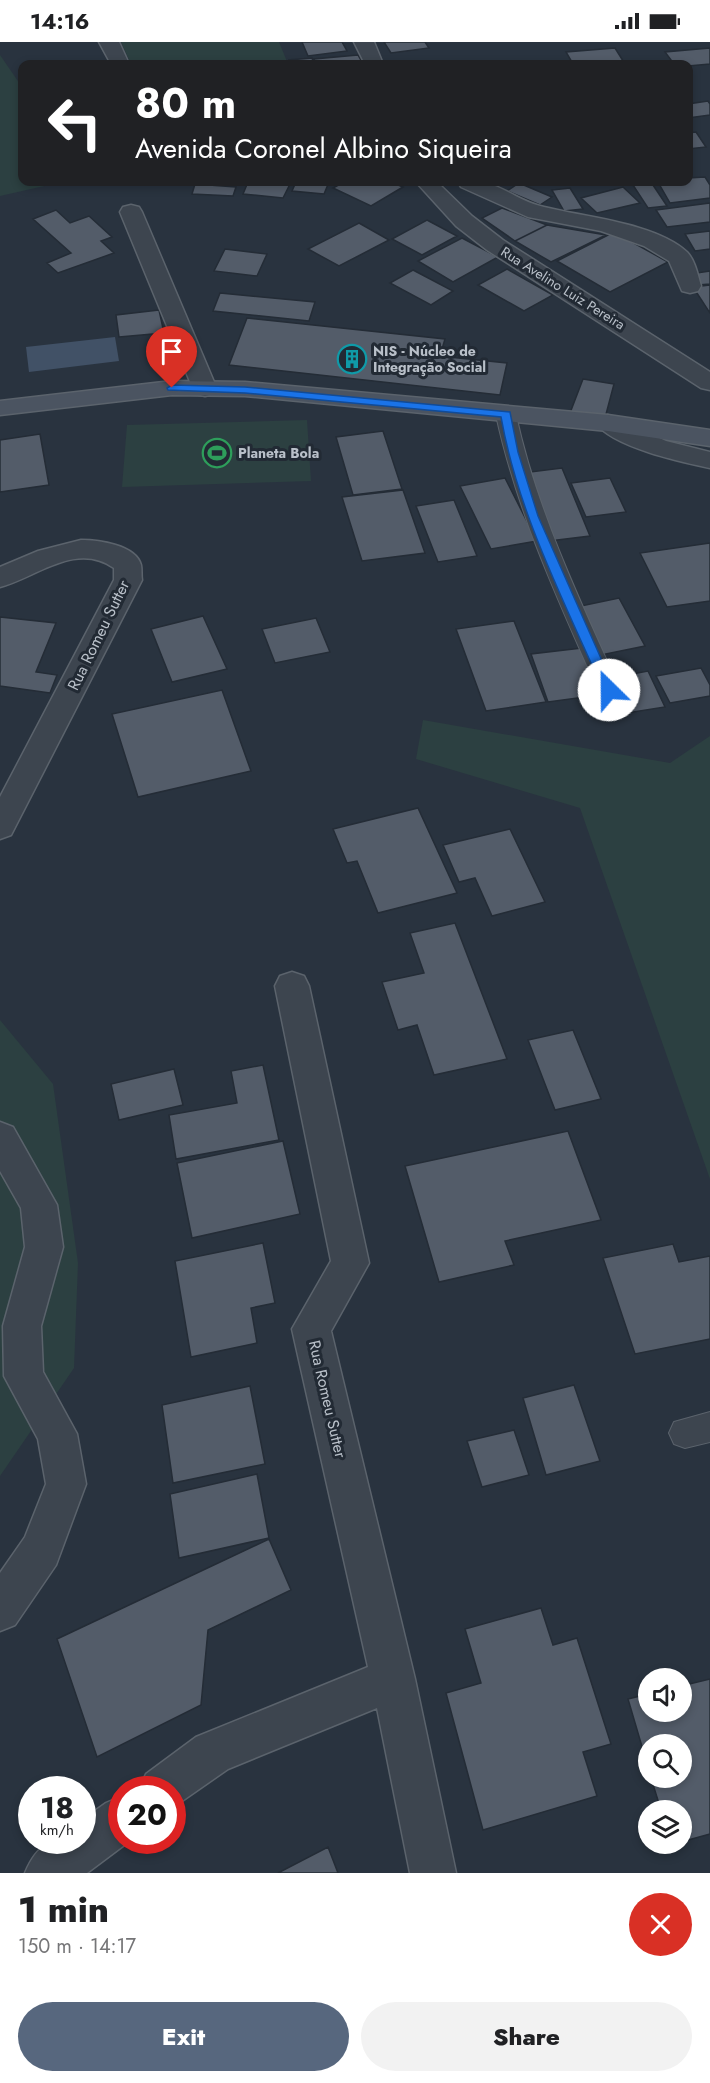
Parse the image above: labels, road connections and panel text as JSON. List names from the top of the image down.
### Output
{
  "streets": {
    "street": ["Rua Avelino Luiz Pereira", "Rua Romeu Sutter"]
  },
  "places": {
    "building": ["NIS - Núcleo de Integração Social"],
    "sports": ["Planeta Bola"]
  },
  "page": {
    "status": "14:16",
    "turn": ["80 m", "Avenida Coronel Albino Siqueira"],
    "speed": "18 km/h",
    "limit": "20",
    "heading": ["1 min", "150 m · 14:17"],
    "buttons": ["Exit", "Share"]
  }
}
